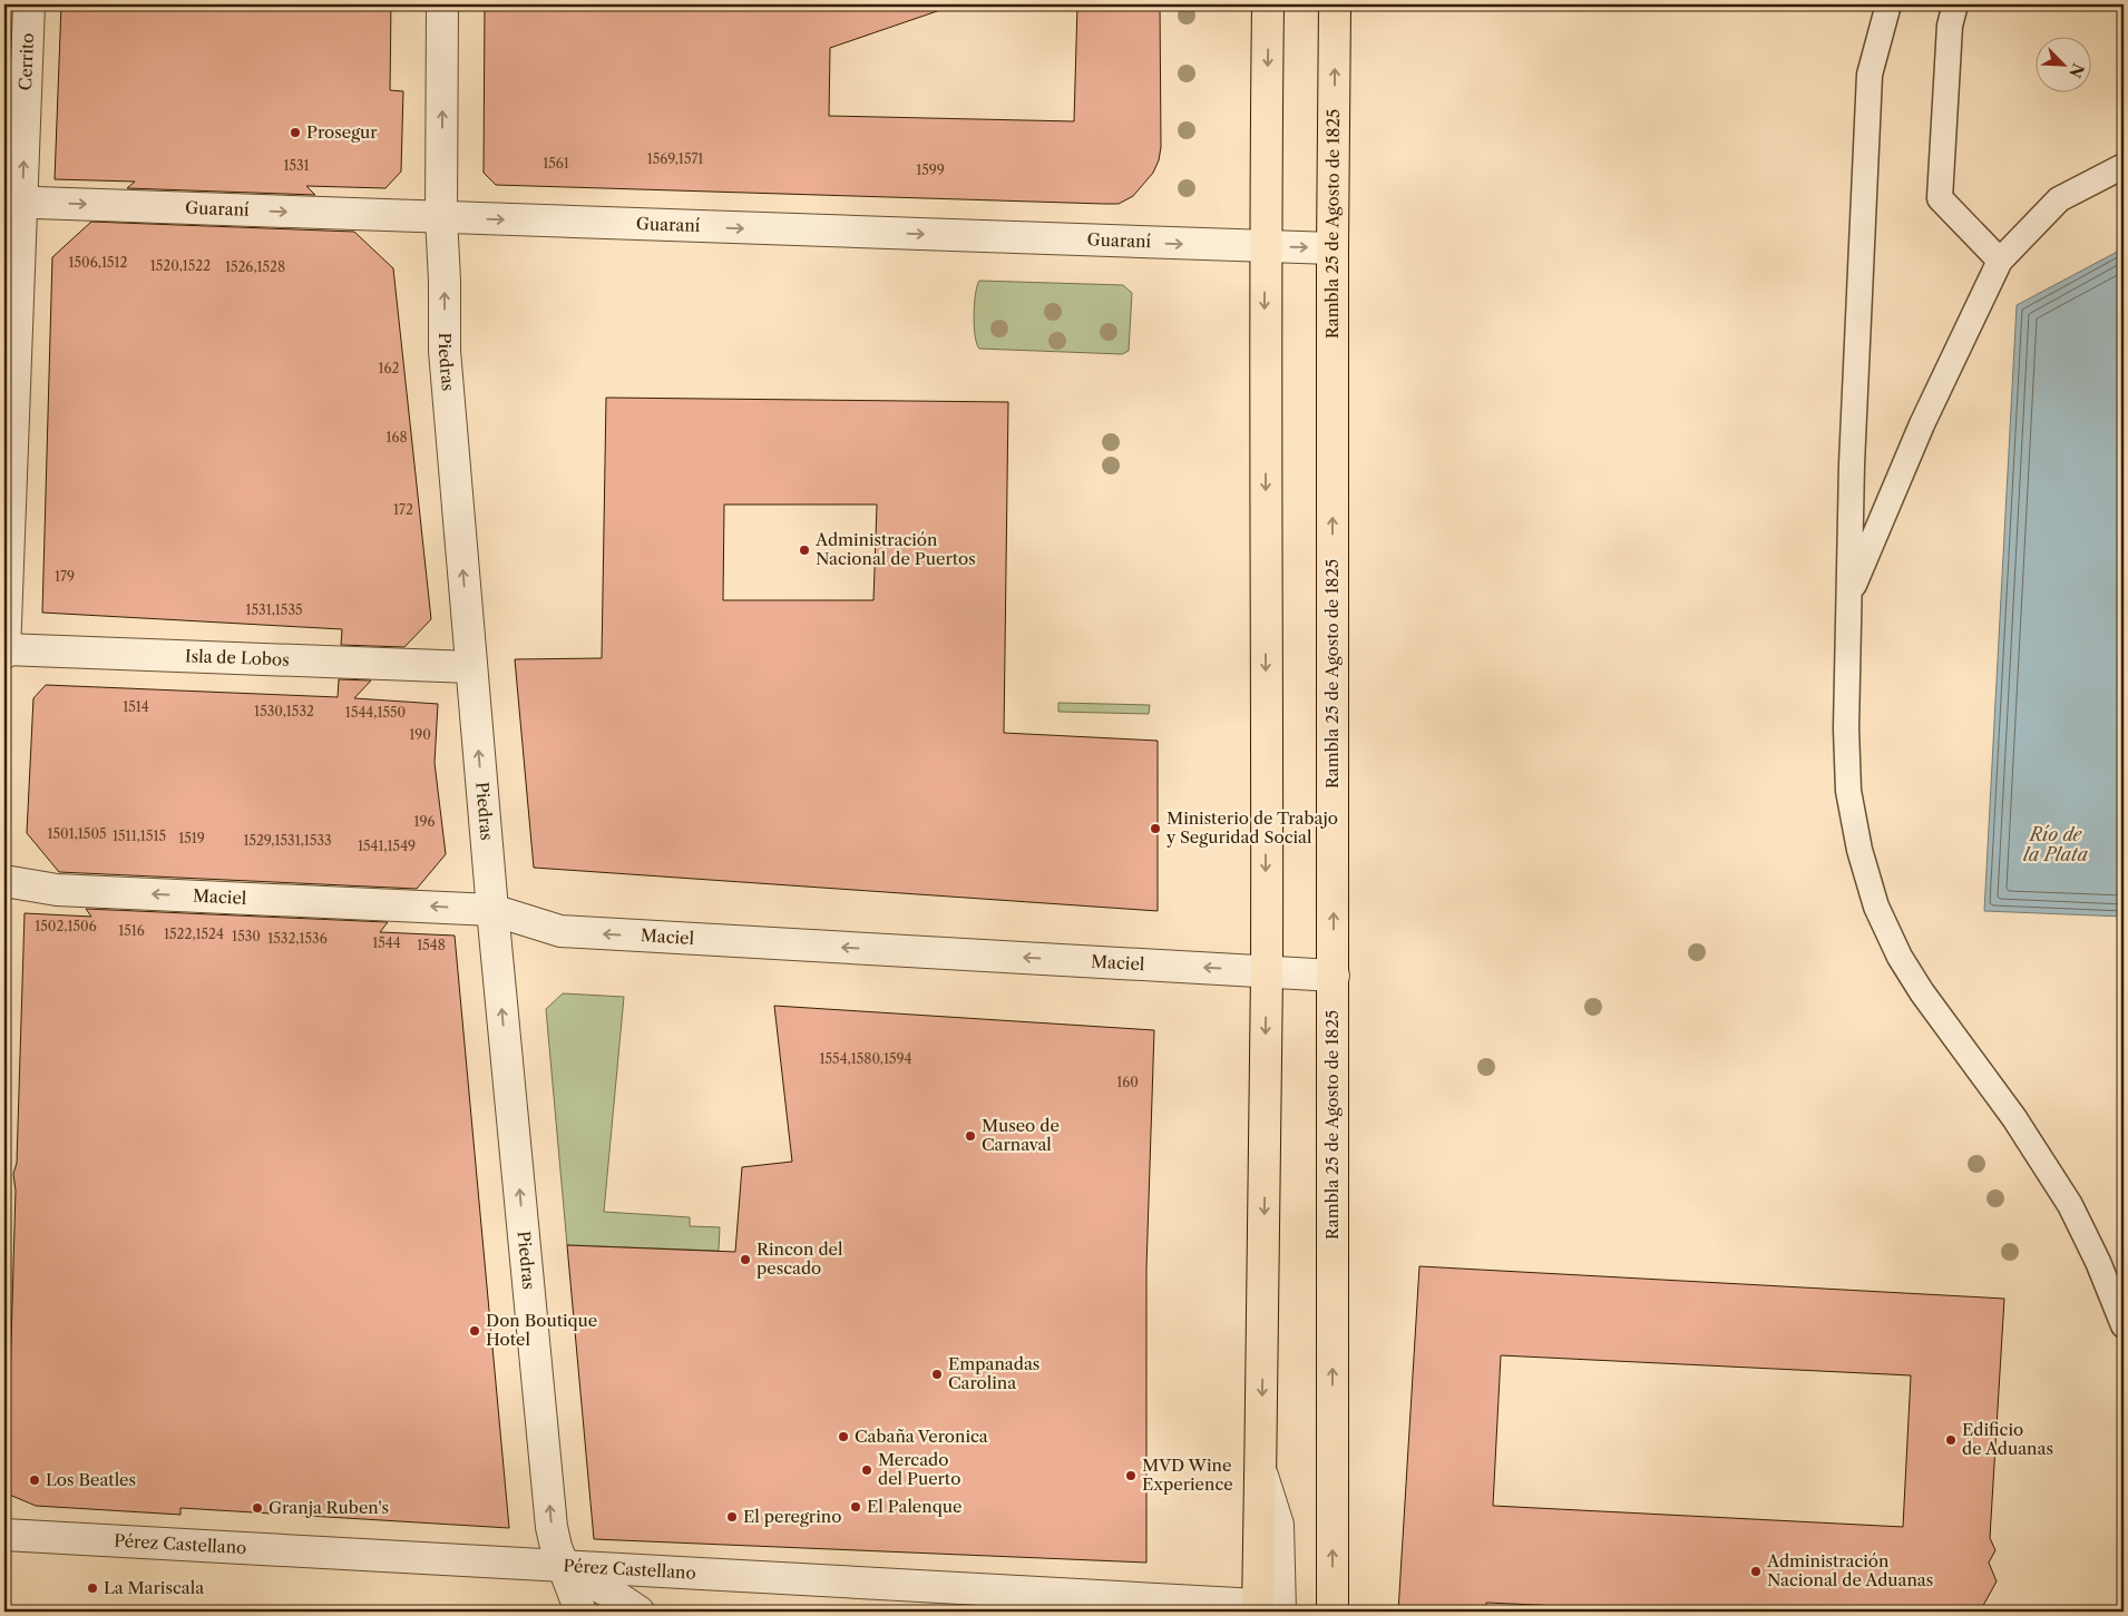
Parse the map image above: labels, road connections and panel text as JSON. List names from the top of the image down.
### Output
{
  "streets": {
    "main road": ["Rambla 25 de Agosto de 1825"],
    "street": [
      "Cerrito",
      "Guaraní",
      "Piedras",
      "Isla de Lobos",
      "Maciel",
      "Pérez Castellano"
    ]
  },
  "crossings": [
    ["Cerrito", "Guaraní"],
    ["Cerrito", "Isla de Lobos"],
    ["Guaraní", "Rambla 25 de Agosto de 1825"],
    ["Guaraní", "Piedras"],
    ["Rambla 25 de Agosto de 1825", "Maciel"],
    ["Piedras", "Isla de Lobos"],
    ["Piedras", "Maciel"],
    ["Piedras", "Pérez Castellano"]
  ],
  "one_way": ["Guaraní", "Piedras", "Maciel"],
  "water": ["Río de la Plata"],
  "places": [
    "Prosegur",
    "Administración Nacional de Puertos",
    "Ministerio de Trabajo y Seguridad Social",
    "Museo de Carnaval",
    "Rincon del pescado",
    "Don Boutique Hotel",
    "Empanadas Carolina",
    "Cabaña Veronica",
    "Edificio de Aduanas",
    "Mercado del Puerto",
    "MVD Wine Experience",
    "Los Beatles",
    "El Palenque",
    "Granja Ruben's",
    "El peregrino",
    "Administración Nacional de Aduanas",
    "La Mariscala"
  ],
  "house_numbers": [
    "1569,1571",
    "1561",
    "1531",
    "1599",
    "1506,1512",
    "1520,1522",
    "1526,1528",
    "162",
    "168",
    "172",
    "179",
    "1531,1535",
    "1514",
    "1530,1532",
    "1544,1550",
    "190",
    "196",
    "1501,1505",
    "1511,1515",
    "1519",
    "1529,1531,1533",
    "1541,1549",
    "1502,1506",
    "1516",
    "1522,1524",
    "1530",
    "1532,1536",
    "1544",
    "1548",
    "1554,1580,1594",
    "160"
  ],
  "north": "bottom right"
}
